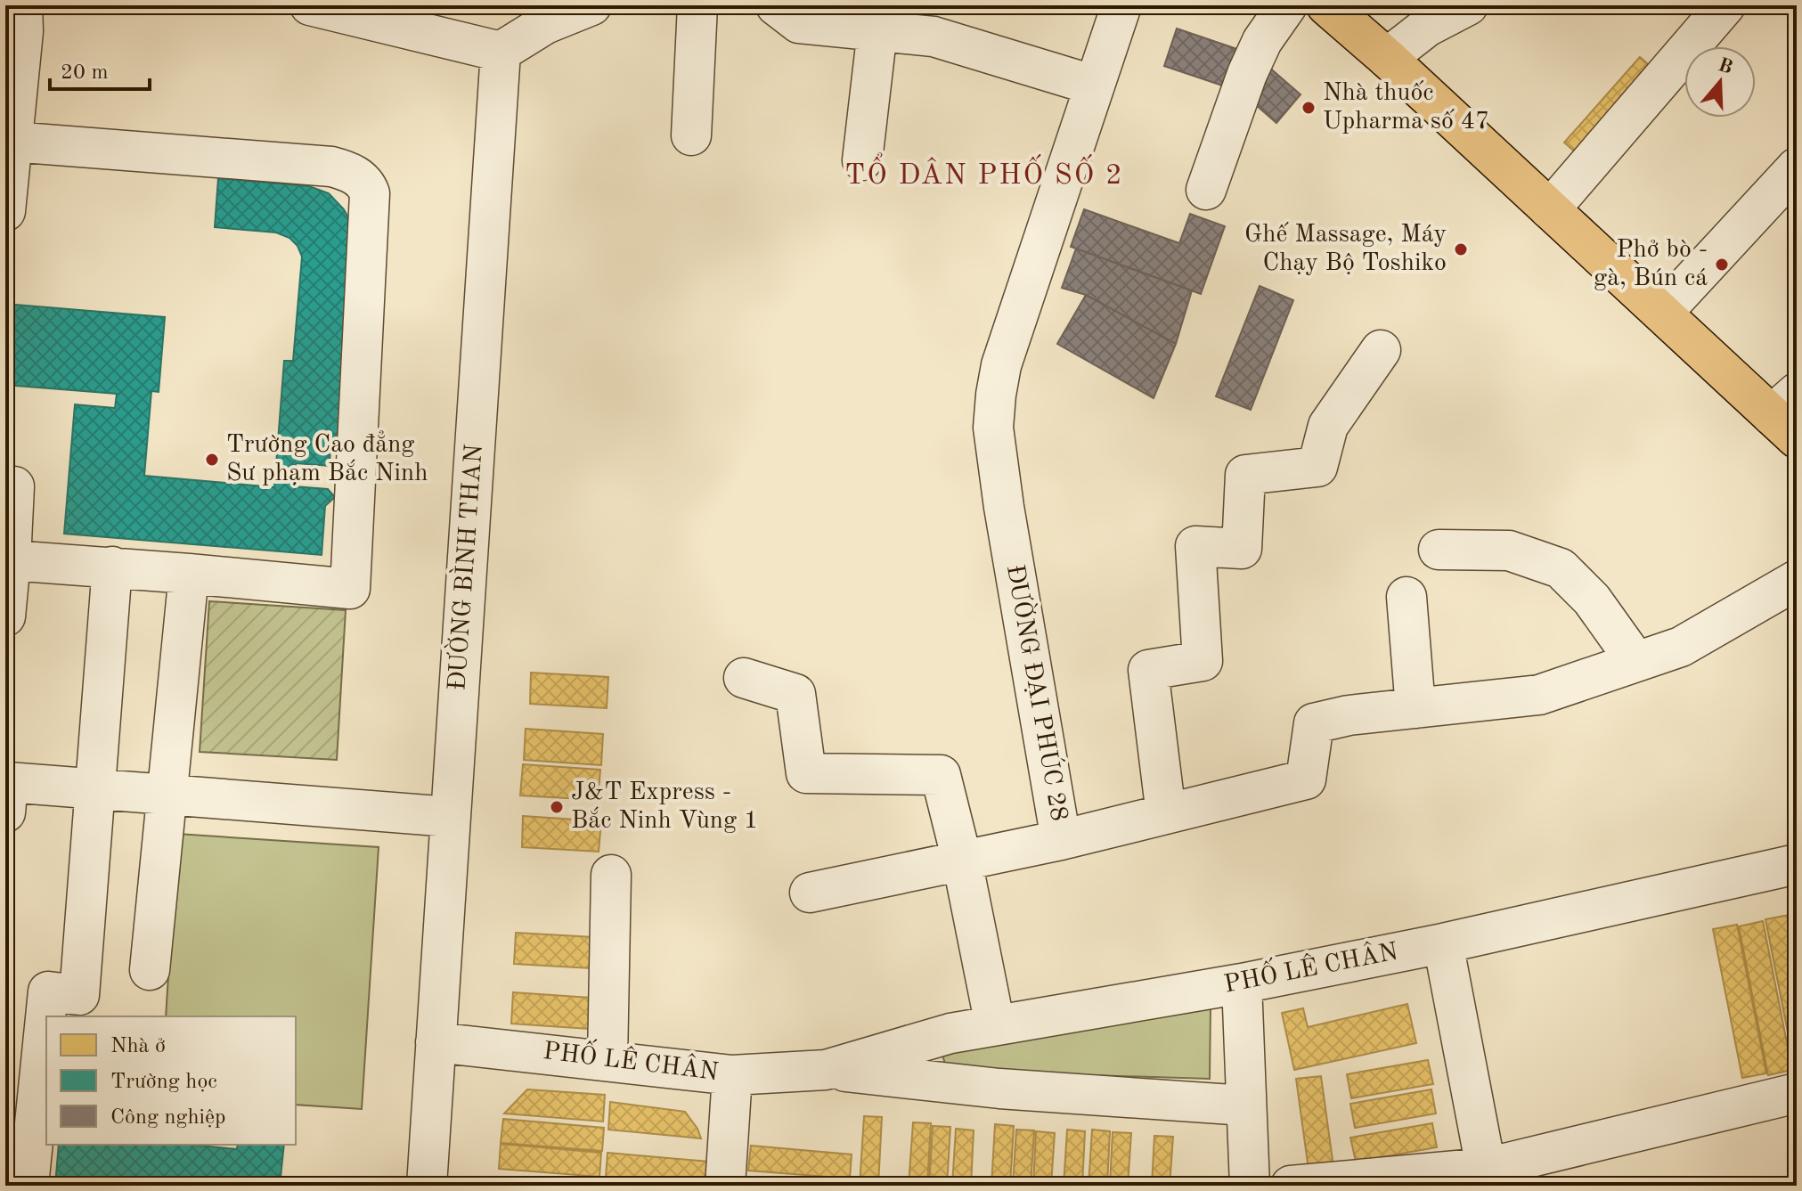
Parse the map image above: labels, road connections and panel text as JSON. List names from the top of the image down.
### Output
{
  "streets": {
    "street": ["ĐƯỜNG BÌNH THAN", "ĐƯỜNG ĐẠI PHÚC 28", "PHỐ LÊ CHÂN"]
  },
  "crossings": [
    ["ĐƯỜNG BÌNH THAN", "PHỐ LÊ CHÂN"]
  ],
  "districts": ["TỔ DÂN PHỐ SỐ 2"],
  "places": [
    "Nhà thuốc Upharma số 47",
    "Ghế Massage, Máy Chạy Bộ Toshiko",
    "Phở bò - gà, Bún cá",
    "Trường Cao đẳng Sư phạm Bắc Ninh",
    "J&T Express - Bắc Ninh Vùng 1"
  ],
  "legend": ["Nhà ở", "Trường học", "Công nghiệp"],
  "scale_bar": "20 m",
  "north": "top"
}
